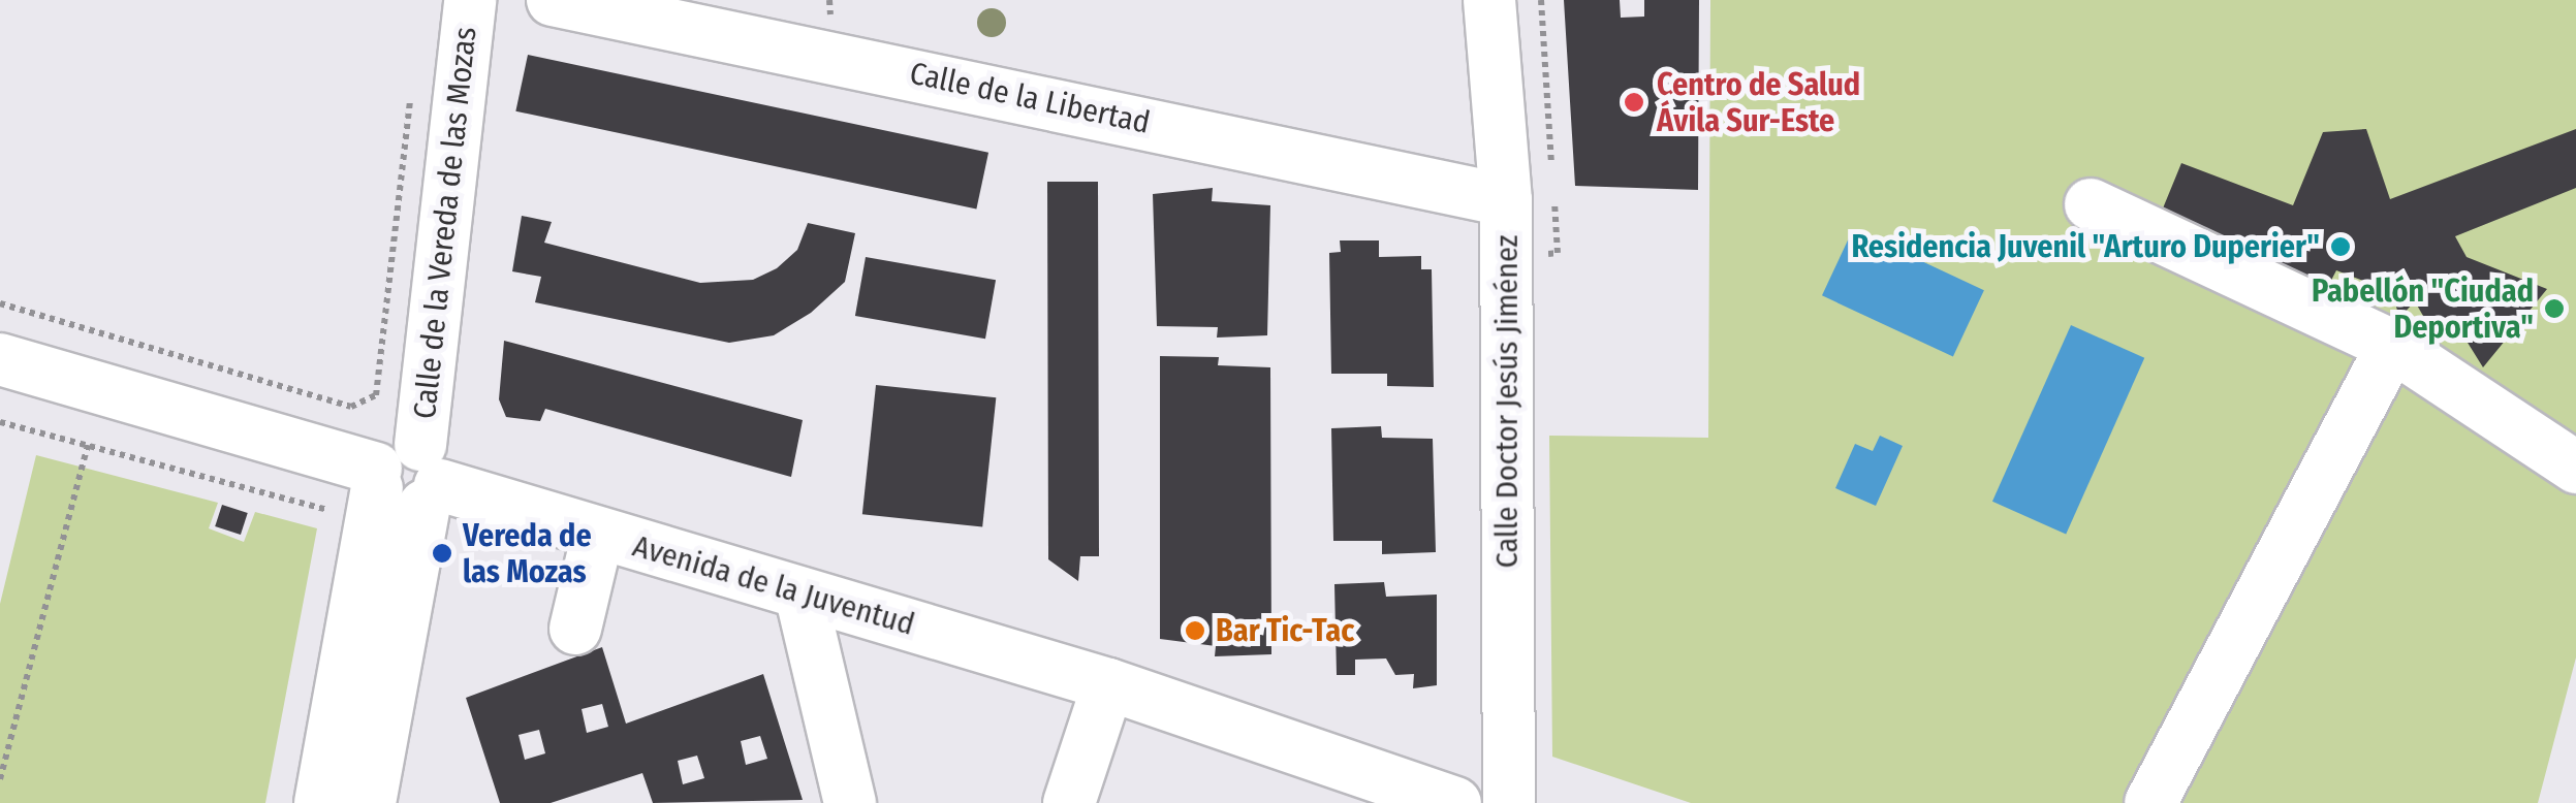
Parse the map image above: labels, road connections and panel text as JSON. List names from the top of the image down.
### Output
{
  "streets": {
    "street": [
      "Calle de la Libertad",
      "Calle de la Vereda de las Mozas",
      "Calle Doctor Jesús Jiménez",
      "Avenida de la Juventud"
    ]
  },
  "crossings": [
    ["Calle de la Libertad", "Calle Doctor Jesús Jiménez"],
    ["Calle de la Vereda de las Mozas", "Avenida de la Juventud"]
  ],
  "places": [
    "Centro de Salud Ávila Sur-Este",
    "Residencia Juvenil \"Arturo Duperier\"",
    "Pabellón \"Ciudad Deportiva\"",
    "Vereda de las Mozas",
    "Bar Tic-Tac"
  ]
}
